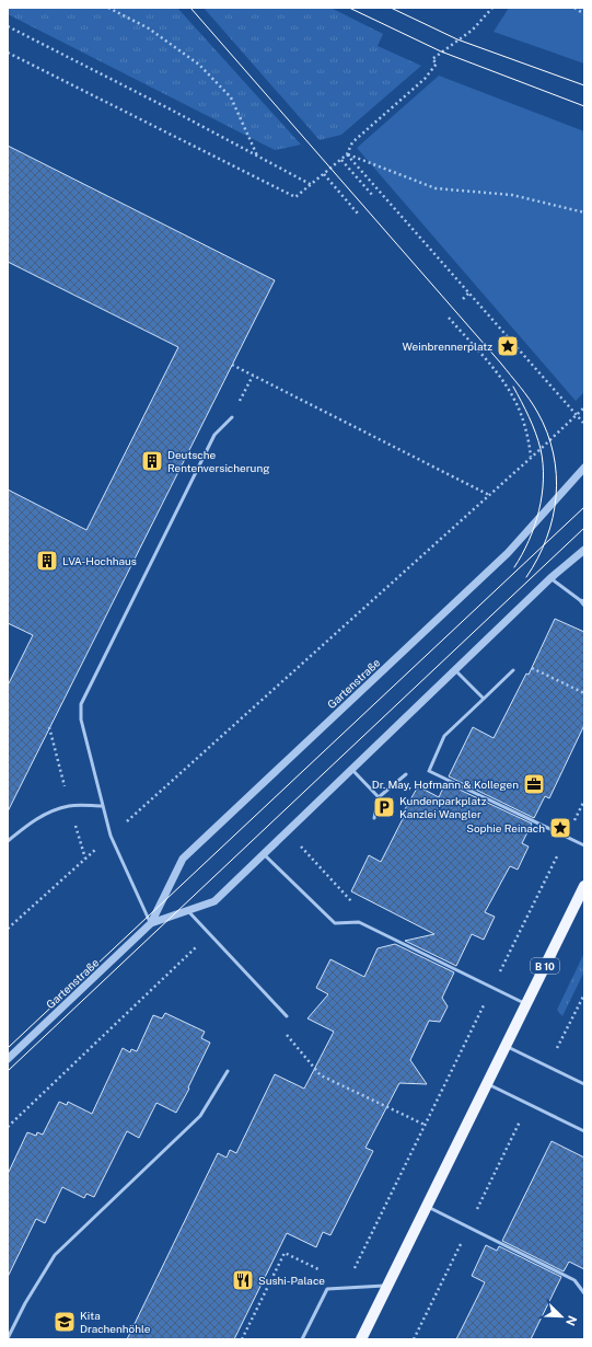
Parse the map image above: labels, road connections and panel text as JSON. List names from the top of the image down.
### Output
{
  "streets": {
    "main road": ["B 10"],
    "street": ["Gartenstraße"]
  },
  "places": {
    "place": ["Weinbrennerplatz", "Sophie Reinach"],
    "building": ["Deutsche Rentenversicherung", "LVA-Hochhaus"],
    "office": ["Dr. May, Hofmann & Kollegen"],
    "parking": ["Kundenparkplatz Kanzlei Wangler"],
    "restaurant": ["Sushi-Palace"],
    "school or university": ["Kita Drachenhöhle"]
  },
  "north": "bottom right"
}
